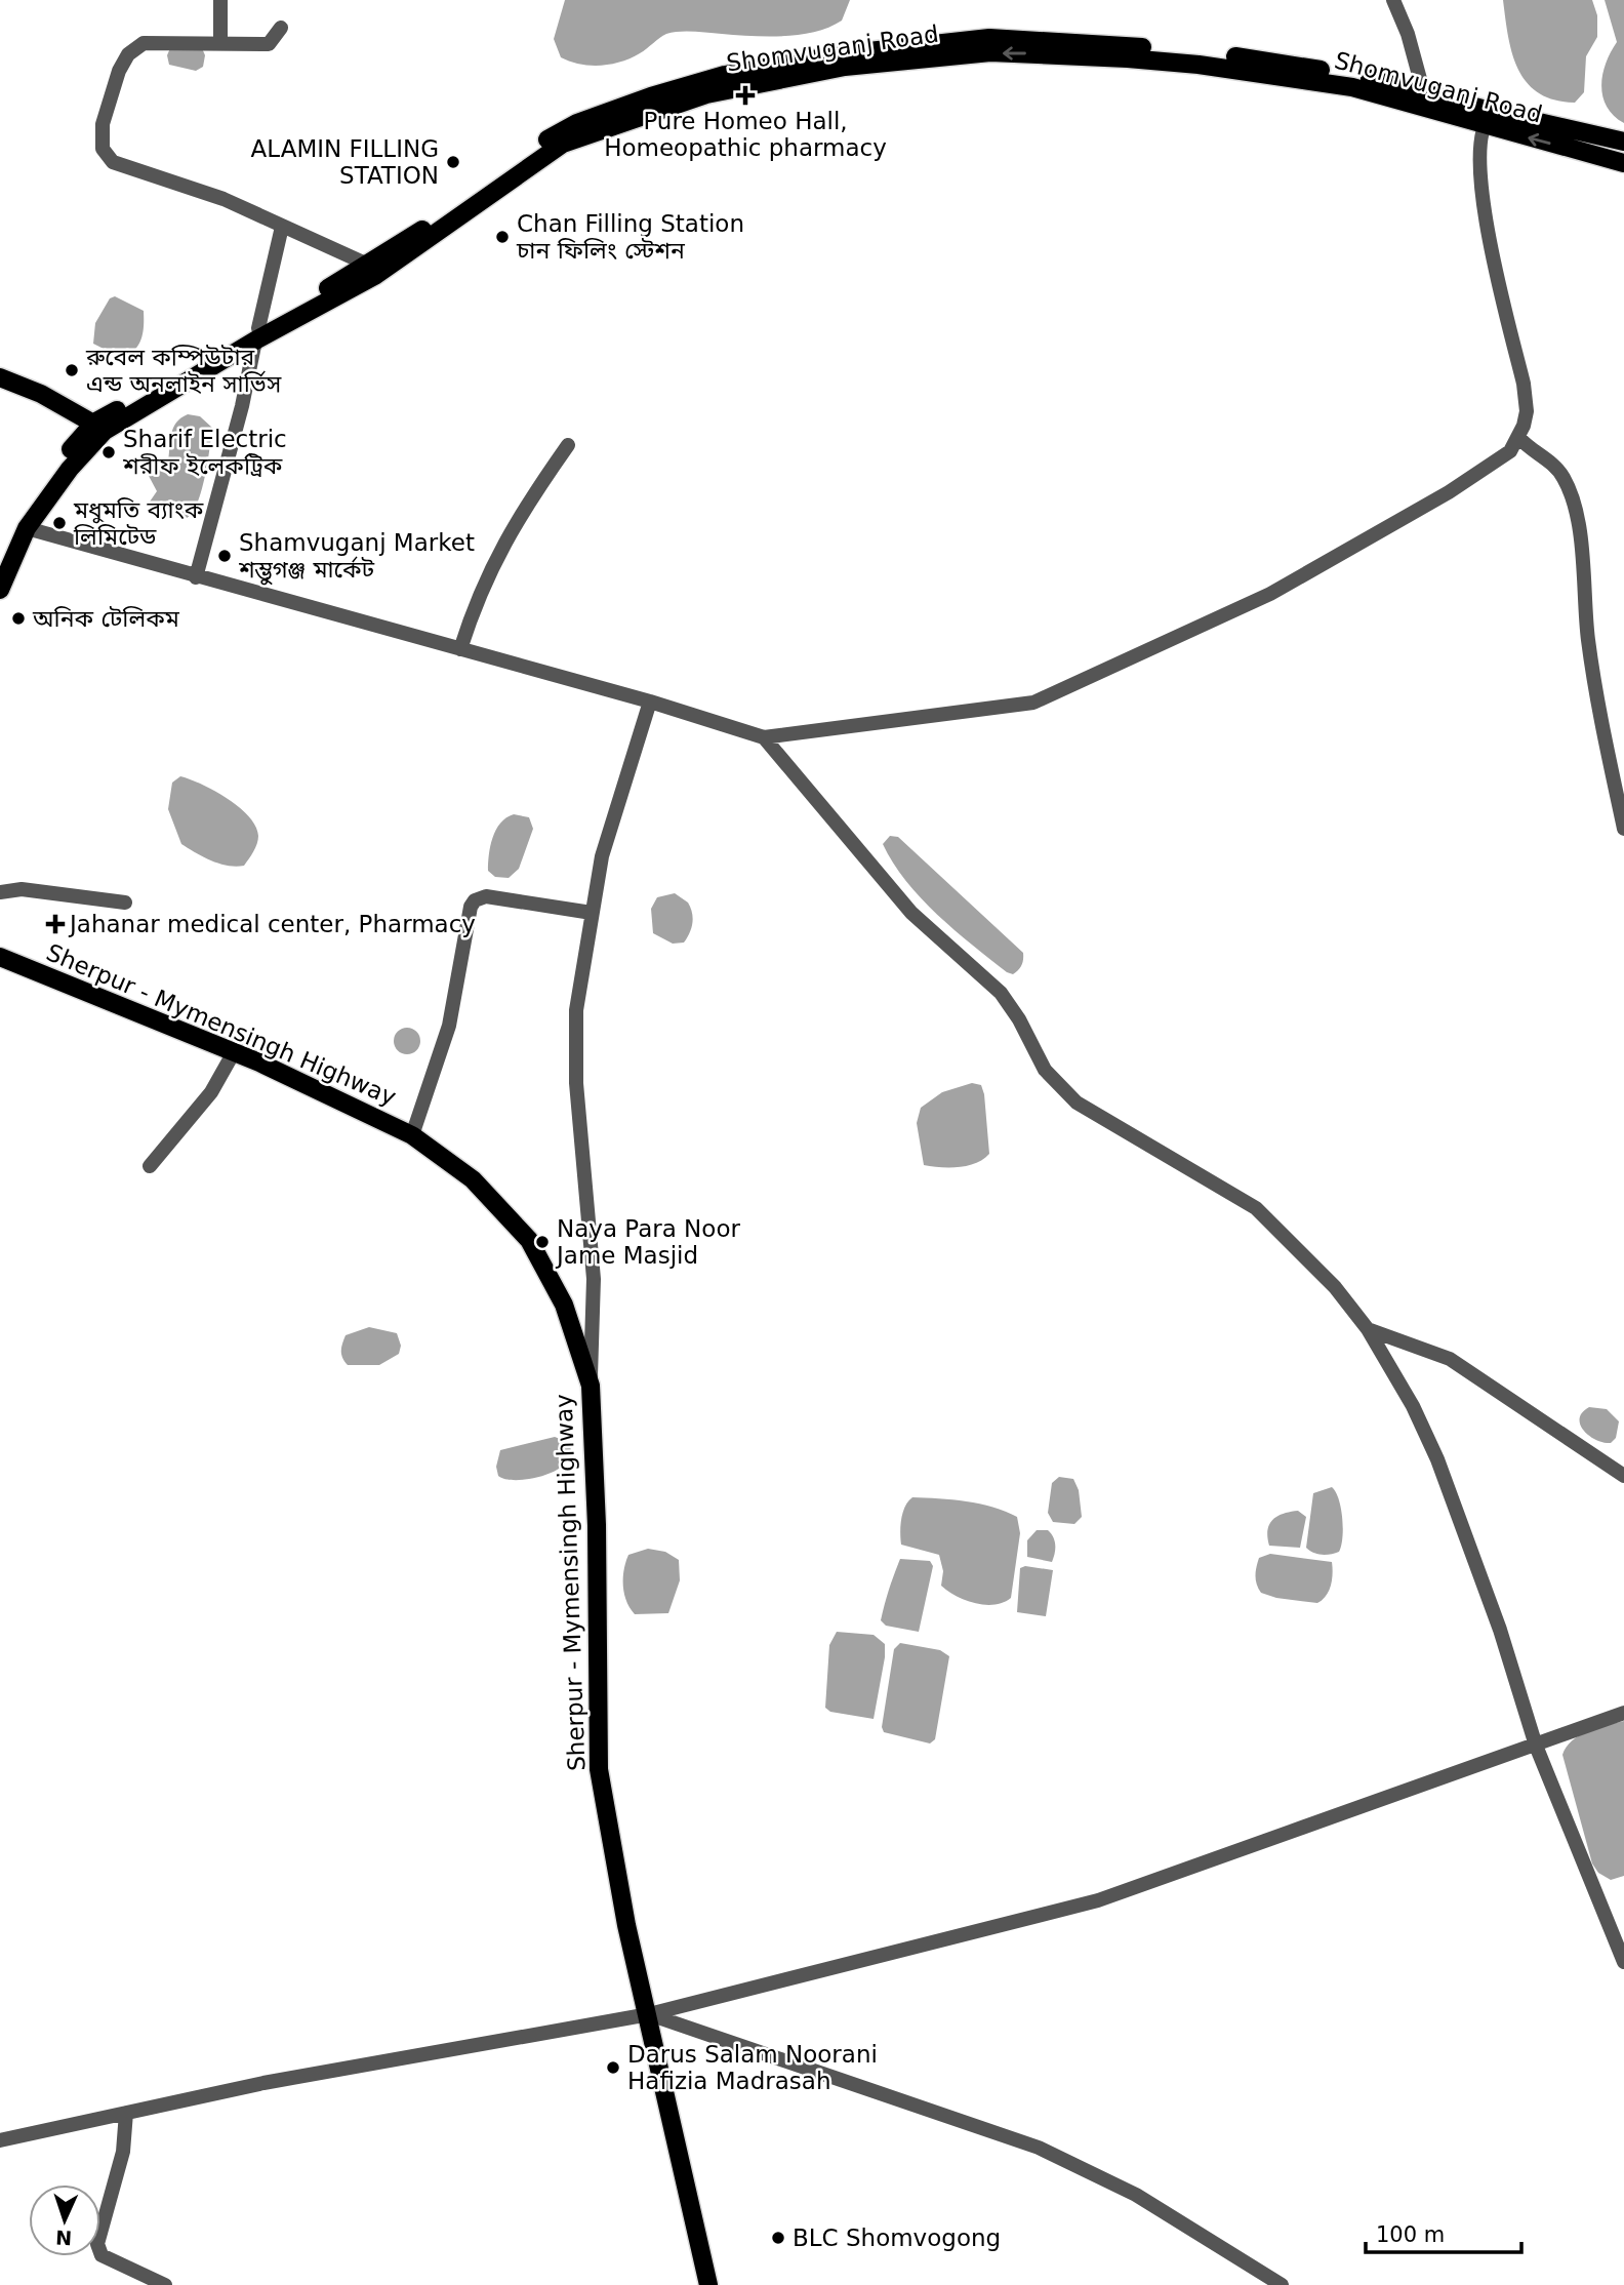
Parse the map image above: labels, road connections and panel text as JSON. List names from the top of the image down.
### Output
{
  "streets": {
    "main road": ["Shomvuganj Road", "Sherpur - Mymensingh Highway"]
  },
  "places": {
    "health": ["Pure Homeo Hall, Homeopathic pharmacy", "Jahanar medical center, Pharmacy"],
    "other": [
      "ALAMIN FILLING STATION",
      "Chan Filling Station চান ফিলিং স্টেশন",
      "রুবেল কম্পিউটার এন্ড অনলাইন সার্ভিস",
      "Sharif Electric শরীফ ইলেকট্রিক",
      "মধুমতি ব্যাংক লিমিটেড",
      "Shamvuganj Market শম্ভুগঞ্জ মার্কেট",
      "অনিক টেলিকম",
      "Naya Para Noor Jame Masjid",
      "Darus Salam Noorani Hafizia Madrasah",
      "BLC Shomvogong"
    ]
  },
  "scale_bar": "100 m",
  "north": "bottom"
}
